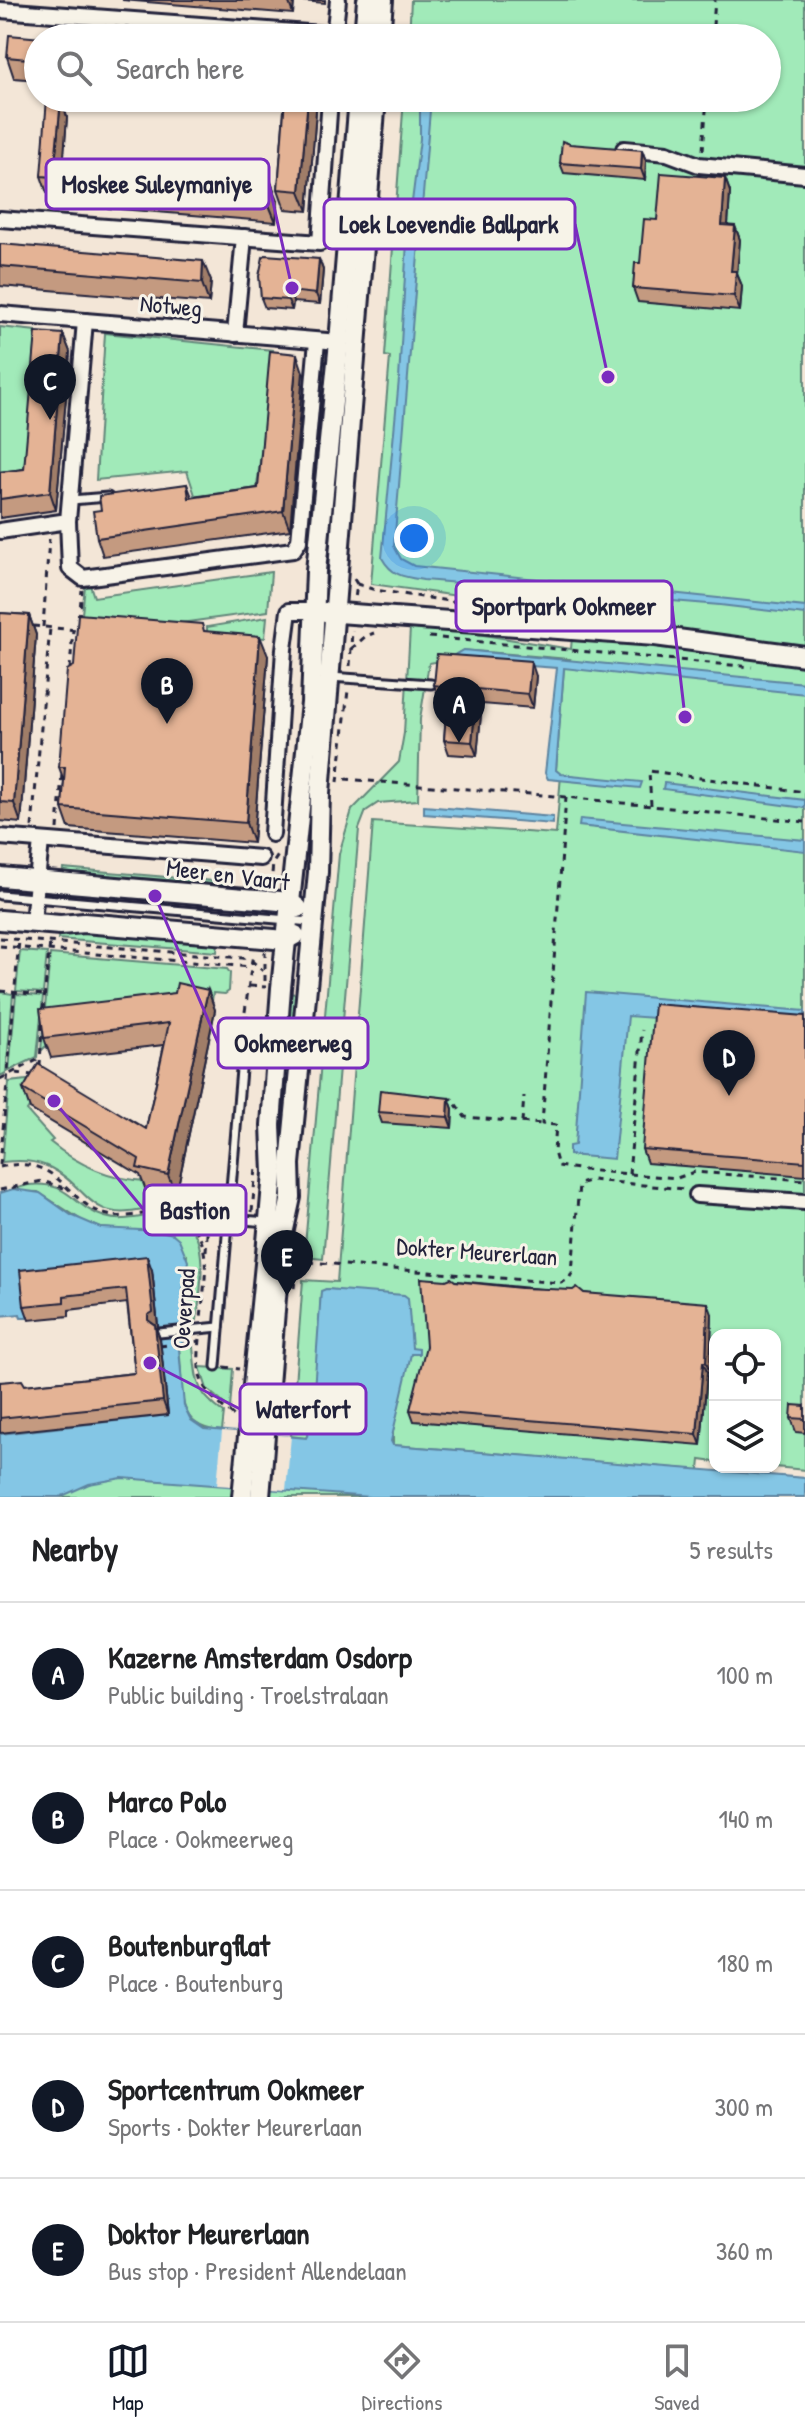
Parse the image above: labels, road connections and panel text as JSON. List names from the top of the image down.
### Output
{
  "streets": {
    "main road": ["Meer en Vaart"],
    "street": ["Notweg"],
    "path": ["Dokter Meurerlaan", "Oeverpad"]
  },
  "places": [
    "Moskee Suleymaniye",
    "Loek Loevendie Ballpark",
    "Sportpark Ookmeer",
    "Ookmeerweg",
    "Bastion",
    "Waterfort"
  ],
  "page": {
    "search": "Search here",
    "pins": [
      "C",
      "B",
      "A",
      "D",
      "E"
    ],
    "heading": ["Nearby", "5 results"],
    "list": [
      {
        "mark": "A",
        "name": "Kazerne Amsterdam Osdorp",
        "note": "Public building · Troelstralaan",
        "value": "100 m"
      },
      {
        "mark": "B",
        "name": "Marco Polo",
        "note": "Place · Ookmeerweg",
        "value": "140 m"
      },
      {
        "mark": "C",
        "name": "Boutenburgflat",
        "note": "Place · Boutenburg",
        "value": "180 m"
      },
      {
        "mark": "D",
        "name": "Sportcentrum Ookmeer",
        "note": "Sports · Dokter Meurerlaan",
        "value": "300 m"
      },
      {
        "mark": "E",
        "name": "Doktor Meurerlaan",
        "note": "Bus stop · President Allendelaan",
        "value": "360 m"
      }
    ],
    "nav": ["Map", "Directions", "Saved"]
  }
}
